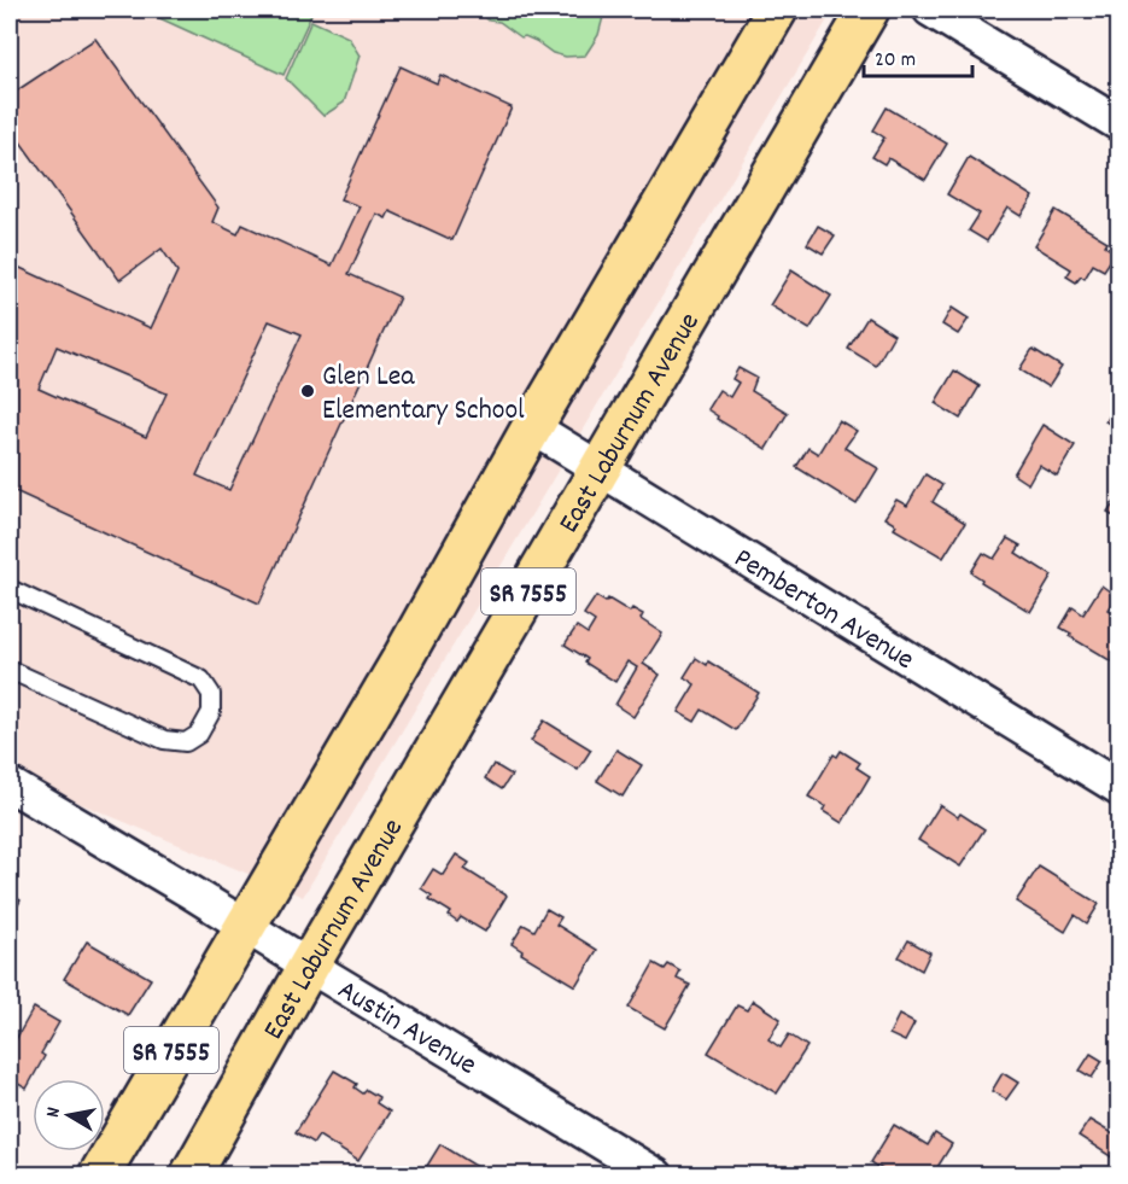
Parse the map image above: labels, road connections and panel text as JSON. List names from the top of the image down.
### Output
{
  "streets": {
    "main road": ["East Laburnum Avenue", "SR 7555"],
    "street": ["Pemberton Avenue", "Austin Avenue"]
  },
  "crossings": [
    ["East Laburnum Avenue", "Pemberton Avenue"],
    ["East Laburnum Avenue", "Austin Avenue"],
    ["SR 7555", "Pemberton Avenue"],
    ["SR 7555", "Austin Avenue"]
  ],
  "places": ["Glen Lea Elementary School"],
  "scale_bar": "20 m",
  "north": "left"
}
